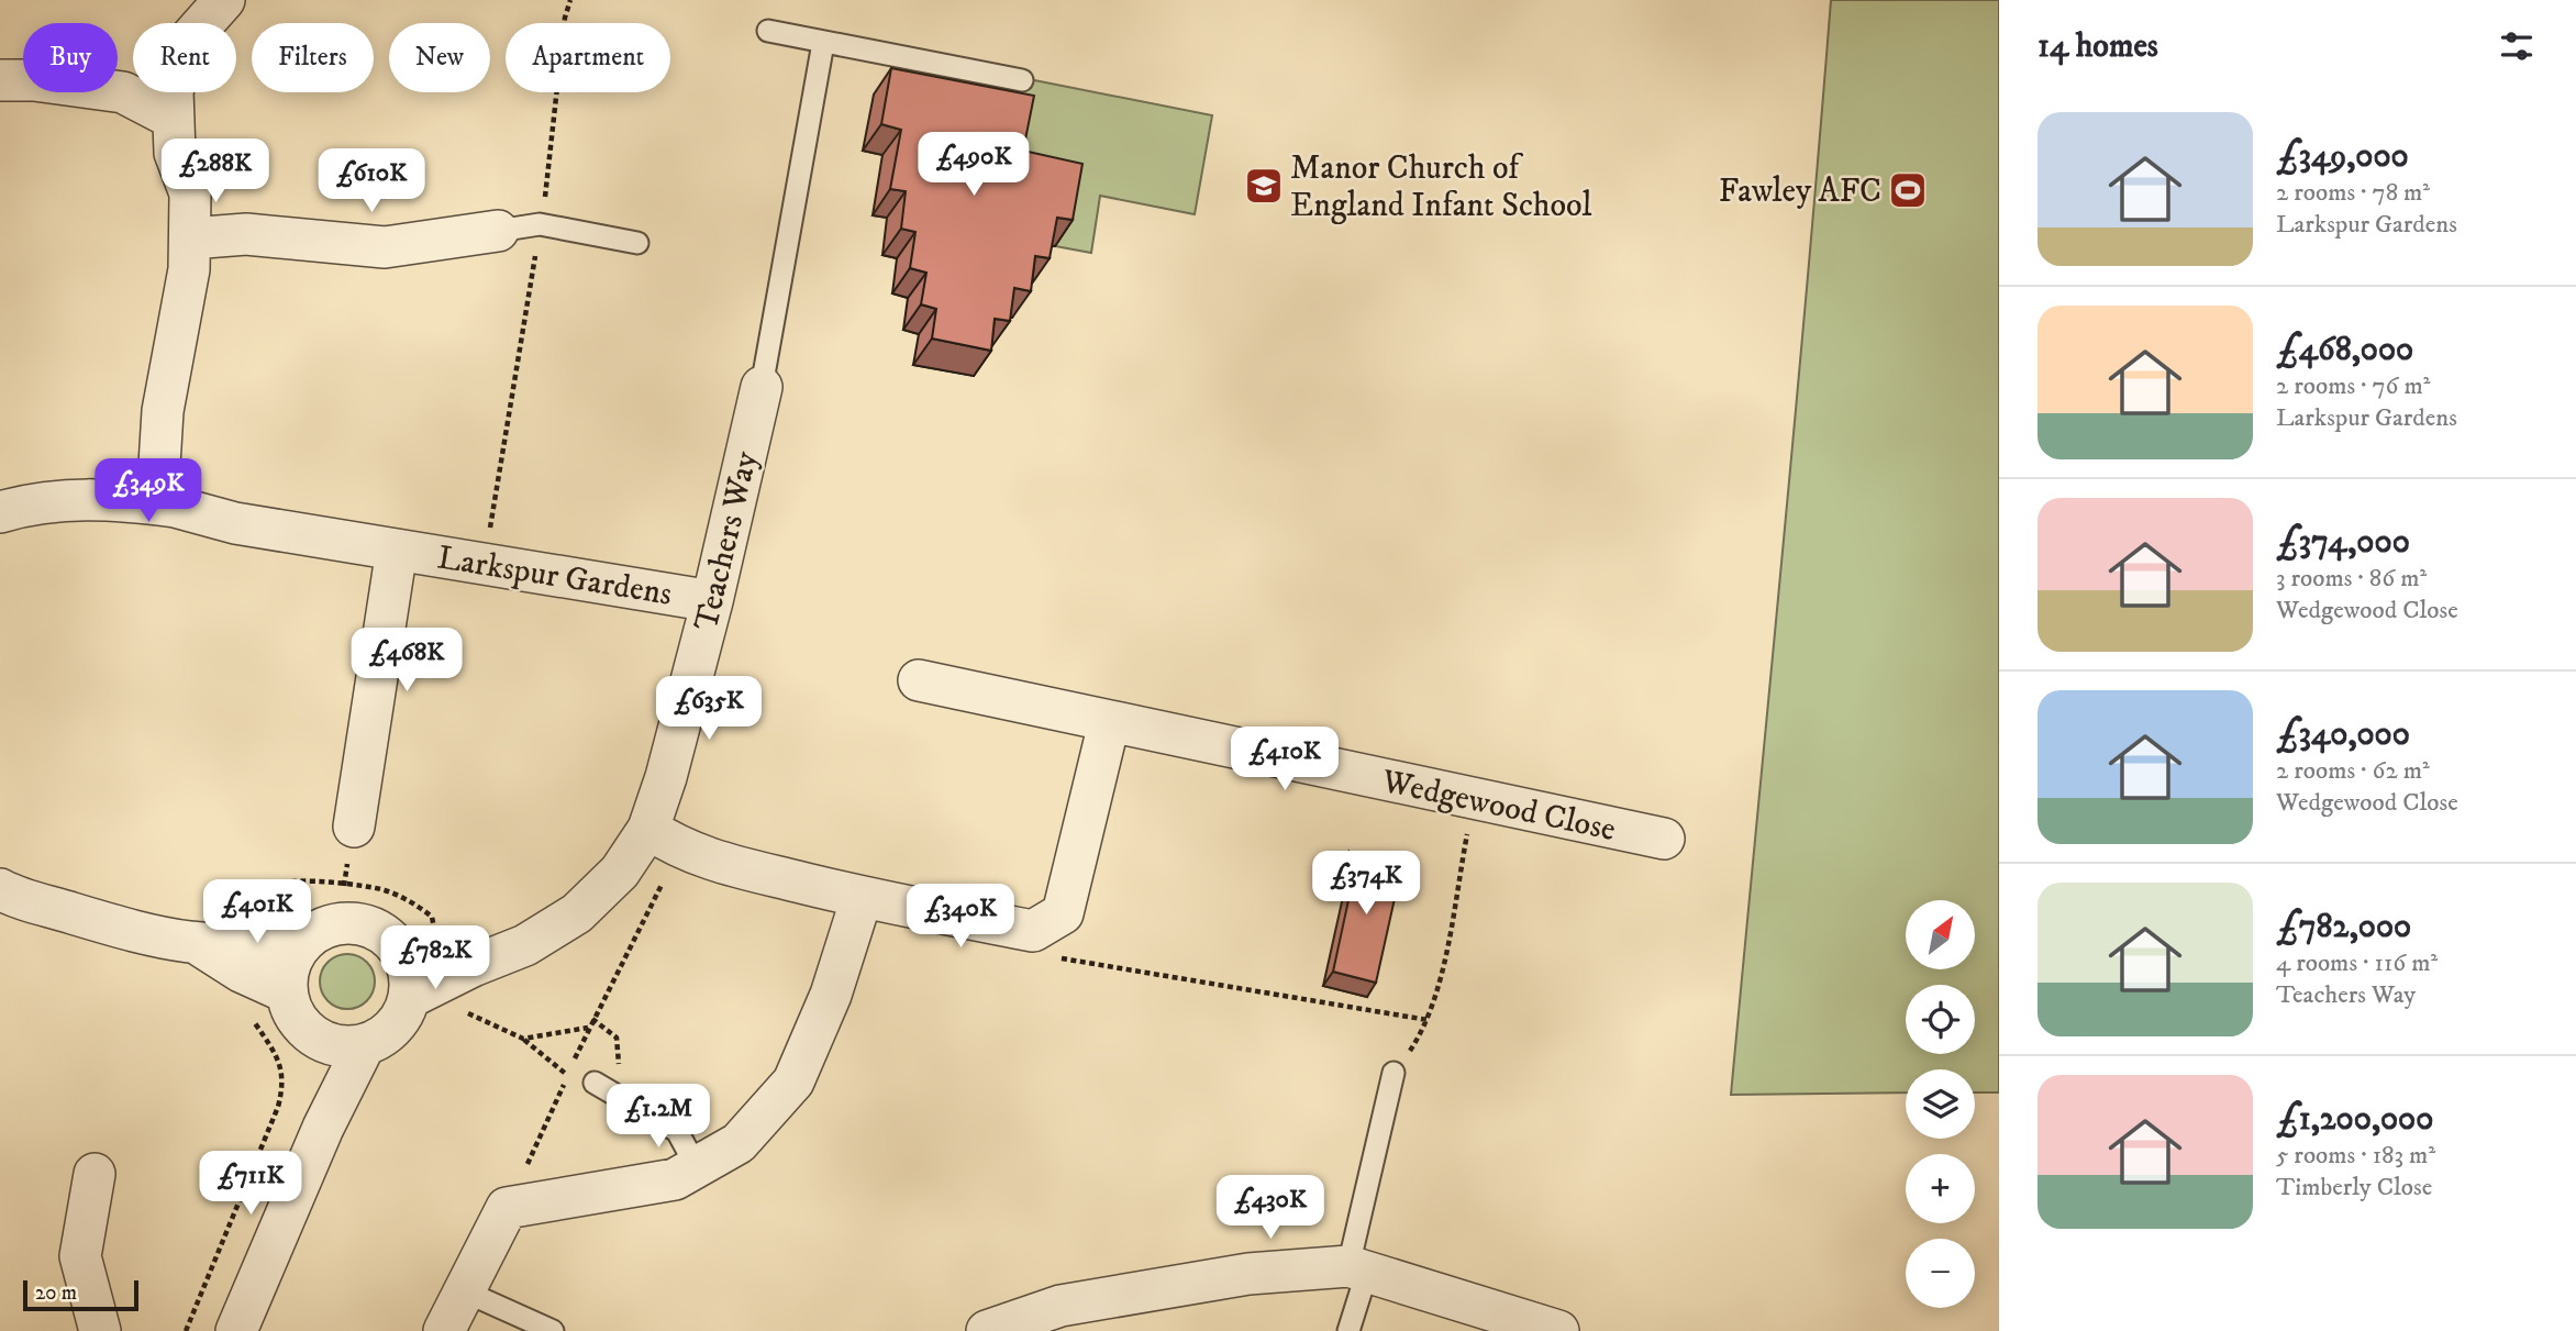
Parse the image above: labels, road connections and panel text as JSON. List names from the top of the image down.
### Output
{
  "streets": {
    "street": ["Teachers Way", "Larkspur Gardens", "Wedgewood Close"]
  },
  "crossings": [
    ["Teachers Way", "Larkspur Gardens"]
  ],
  "places": {
    "school or university": ["Manor Church of England Infant School"],
    "sports": ["Fawley AFC"]
  },
  "scale_bar": "20 m",
  "north": "top right",
  "page": {
    "heading": "14 homes",
    "chip": [
      "Buy",
      "Rent",
      "Filters",
      "New",
      "Apartment"
    ],
    "list": [
      {
        "name": "£349,000",
        "note": "2 rooms · 78 m² · Larkspur Gardens"
      },
      {
        "name": "£468,000",
        "note": "2 rooms · 76 m² · Larkspur Gardens"
      },
      {
        "name": "£374,000",
        "note": "3 rooms · 86 m² · Wedgewood Close"
      },
      {
        "name": "£340,000",
        "note": "2 rooms · 62 m² · Wedgewood Close"
      },
      {
        "name": "£782,000",
        "note": "4 rooms · 116 m² · Teachers Way"
      },
      {
        "name": "£1,200,000",
        "note": "5 rooms · 183 m² · Timberly Close"
      }
    ],
    "price": [
      "£490K",
      "£288K",
      "£610K",
      "£349K",
      "£468K",
      "£635K",
      "£410K",
      "£374K",
      "£401K",
      "£340K",
      "£782K",
      "£1.2M",
      "£711K",
      "£430K"
    ],
    "map_buttons": ["+", "−"],
    "scale": "20 m"
  }
}
